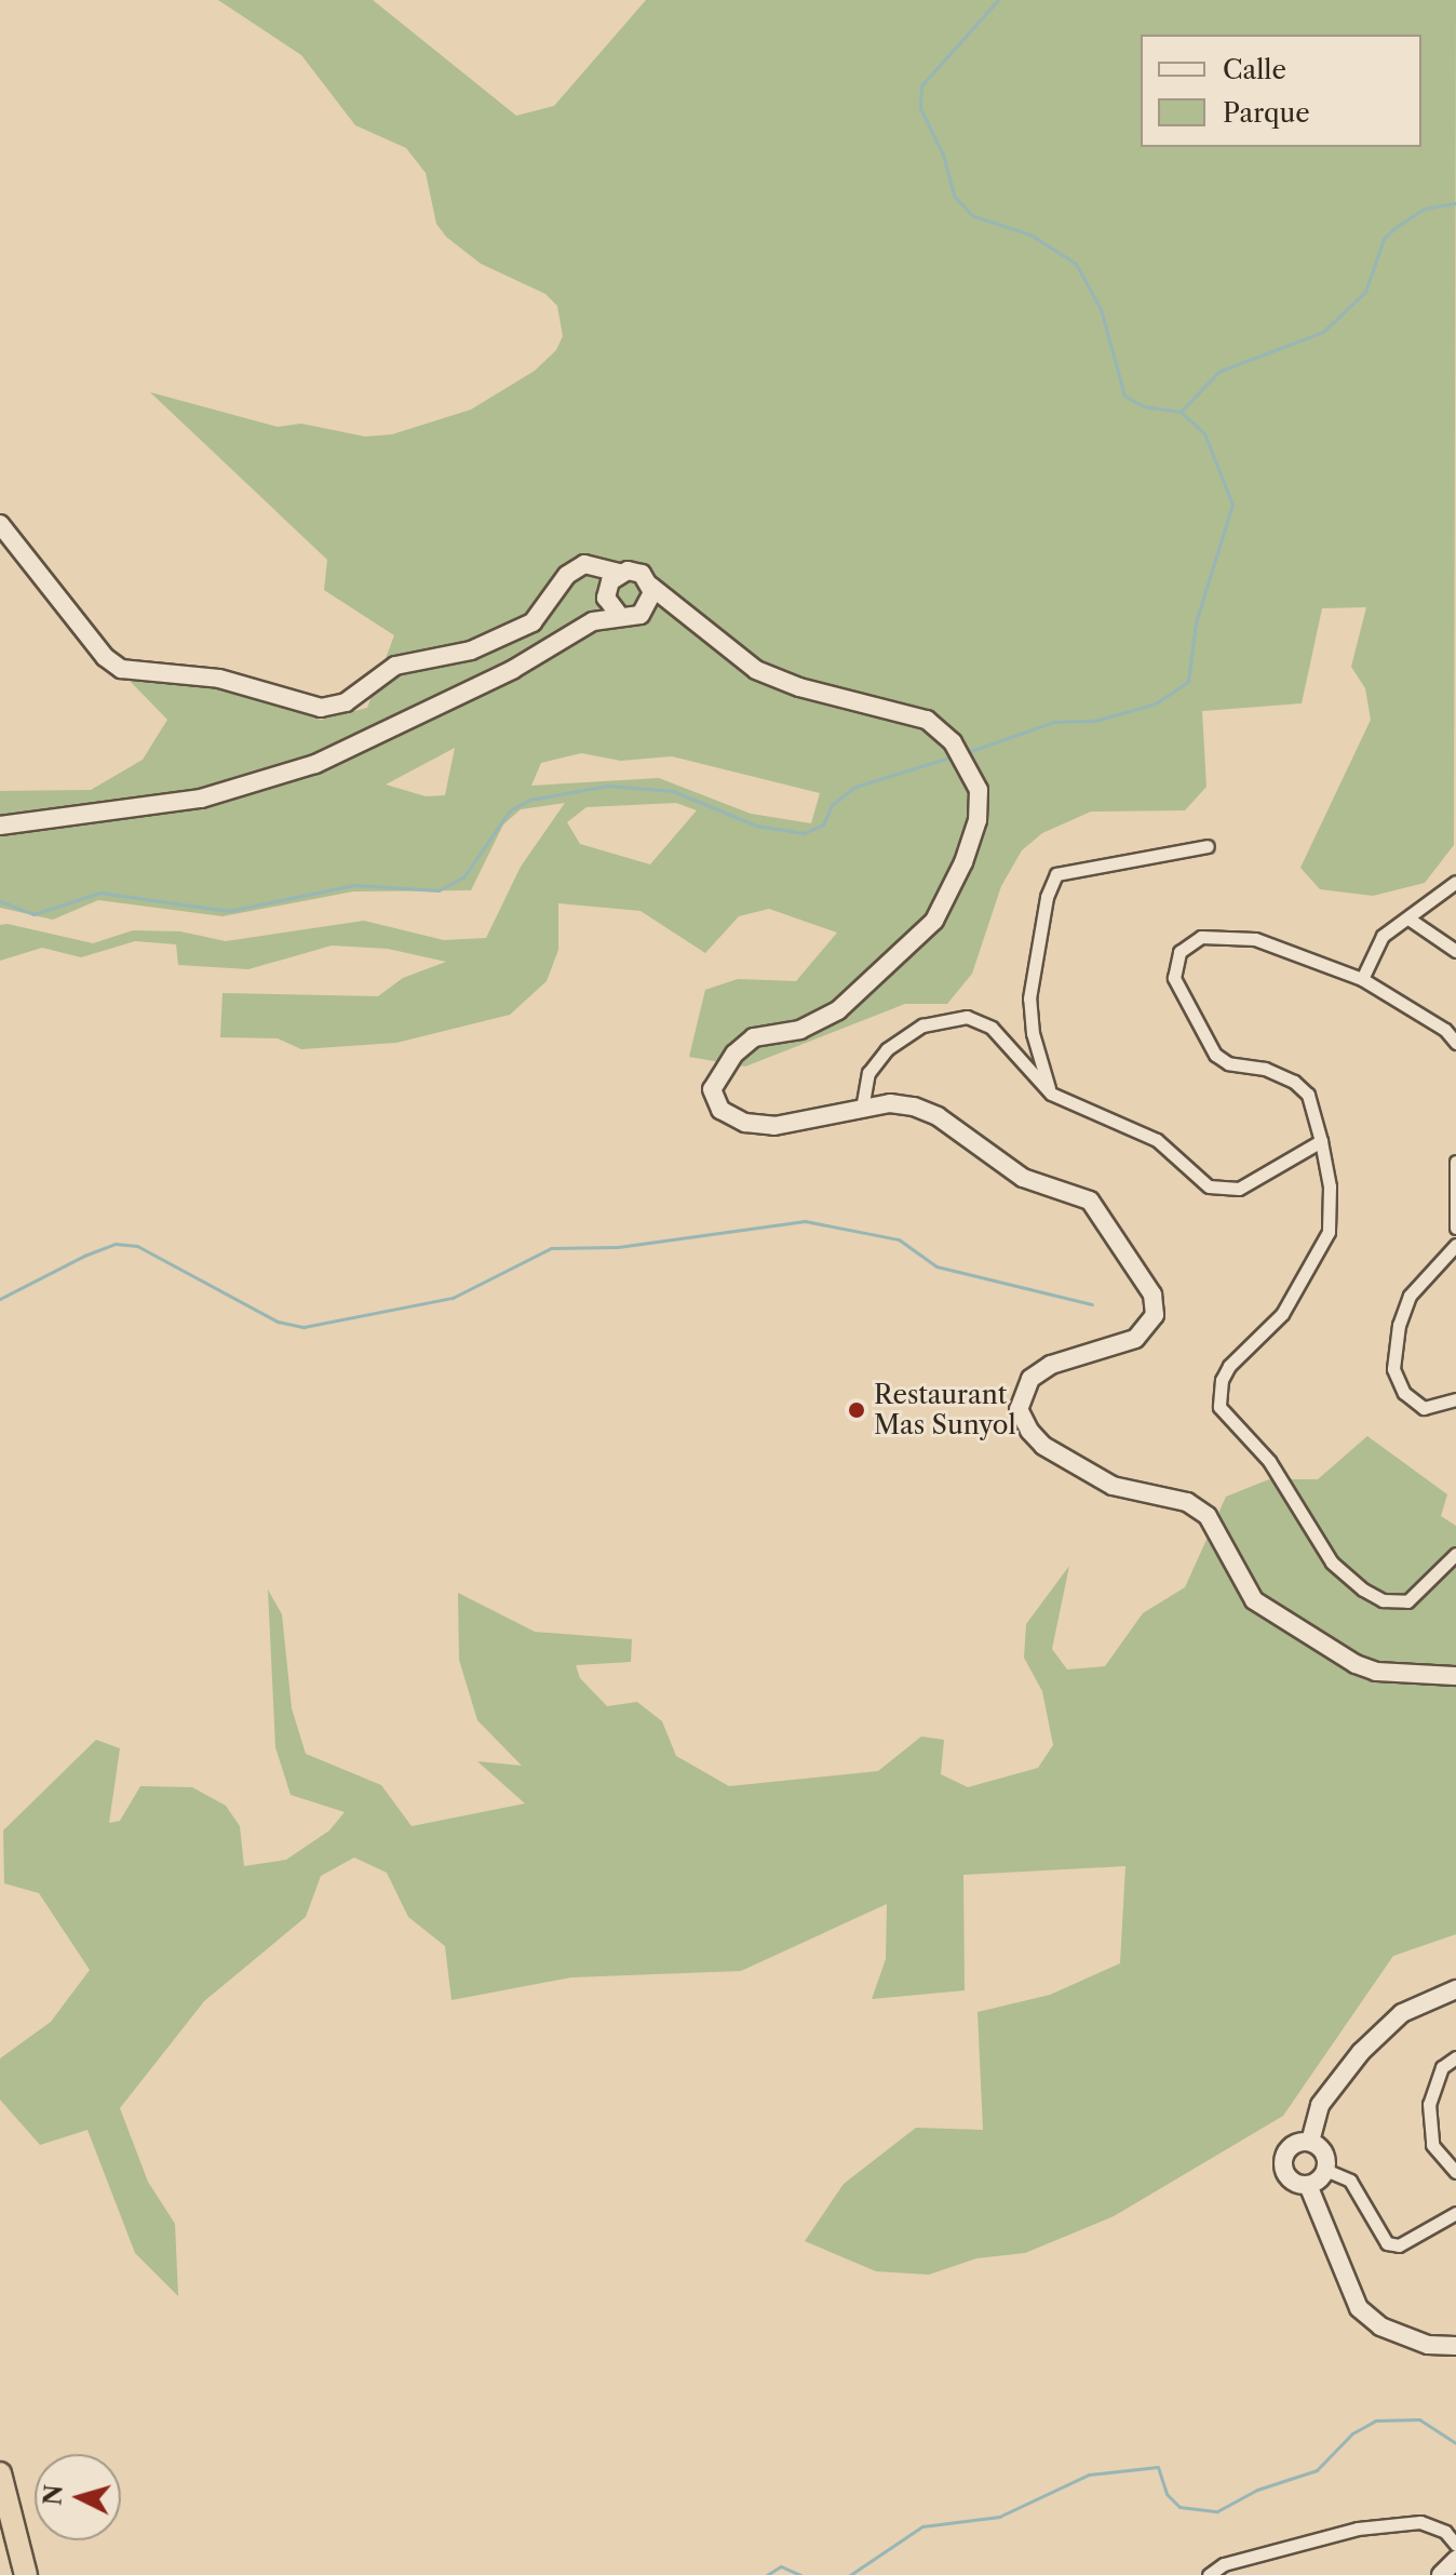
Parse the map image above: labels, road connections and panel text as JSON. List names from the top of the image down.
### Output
{
  "places": ["Restaurant Mas Sunyol"],
  "legend": ["Calle", "Parque"],
  "north": "left"
}
